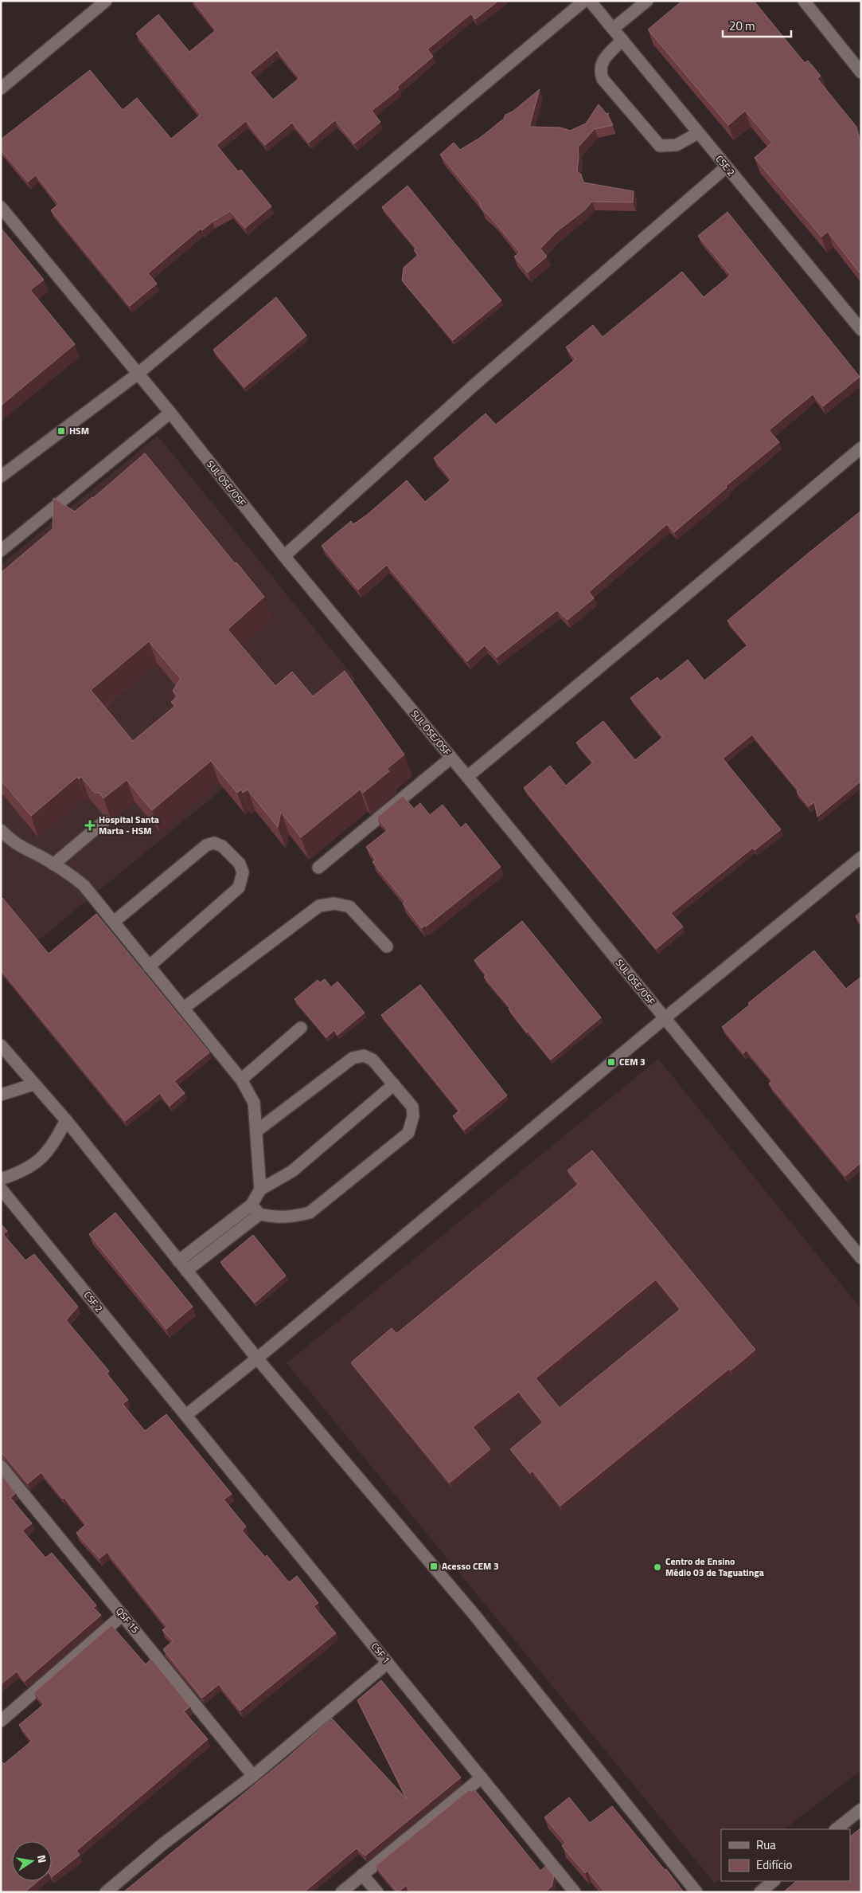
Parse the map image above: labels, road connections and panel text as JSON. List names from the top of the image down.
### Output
{
  "streets": {
    "street": [
      "CSE 2",
      "SUL OSE/OSF",
      "CSF 2",
      "QSF 15",
      "CSF 1"
    ]
  },
  "crossings": [
    ["CSF 2", "CSF 1"]
  ],
  "places": {
    "transit": ["HSM", "CEM 3", "Acesso CEM 3"],
    "health": ["Hospital Santa Marta - HSM"],
    "other": ["Centro de Ensino Médio 03 de Taguatinga"]
  },
  "legend": ["Rua", "Edifício"],
  "scale_bar": "20 m",
  "north": "right"
}
